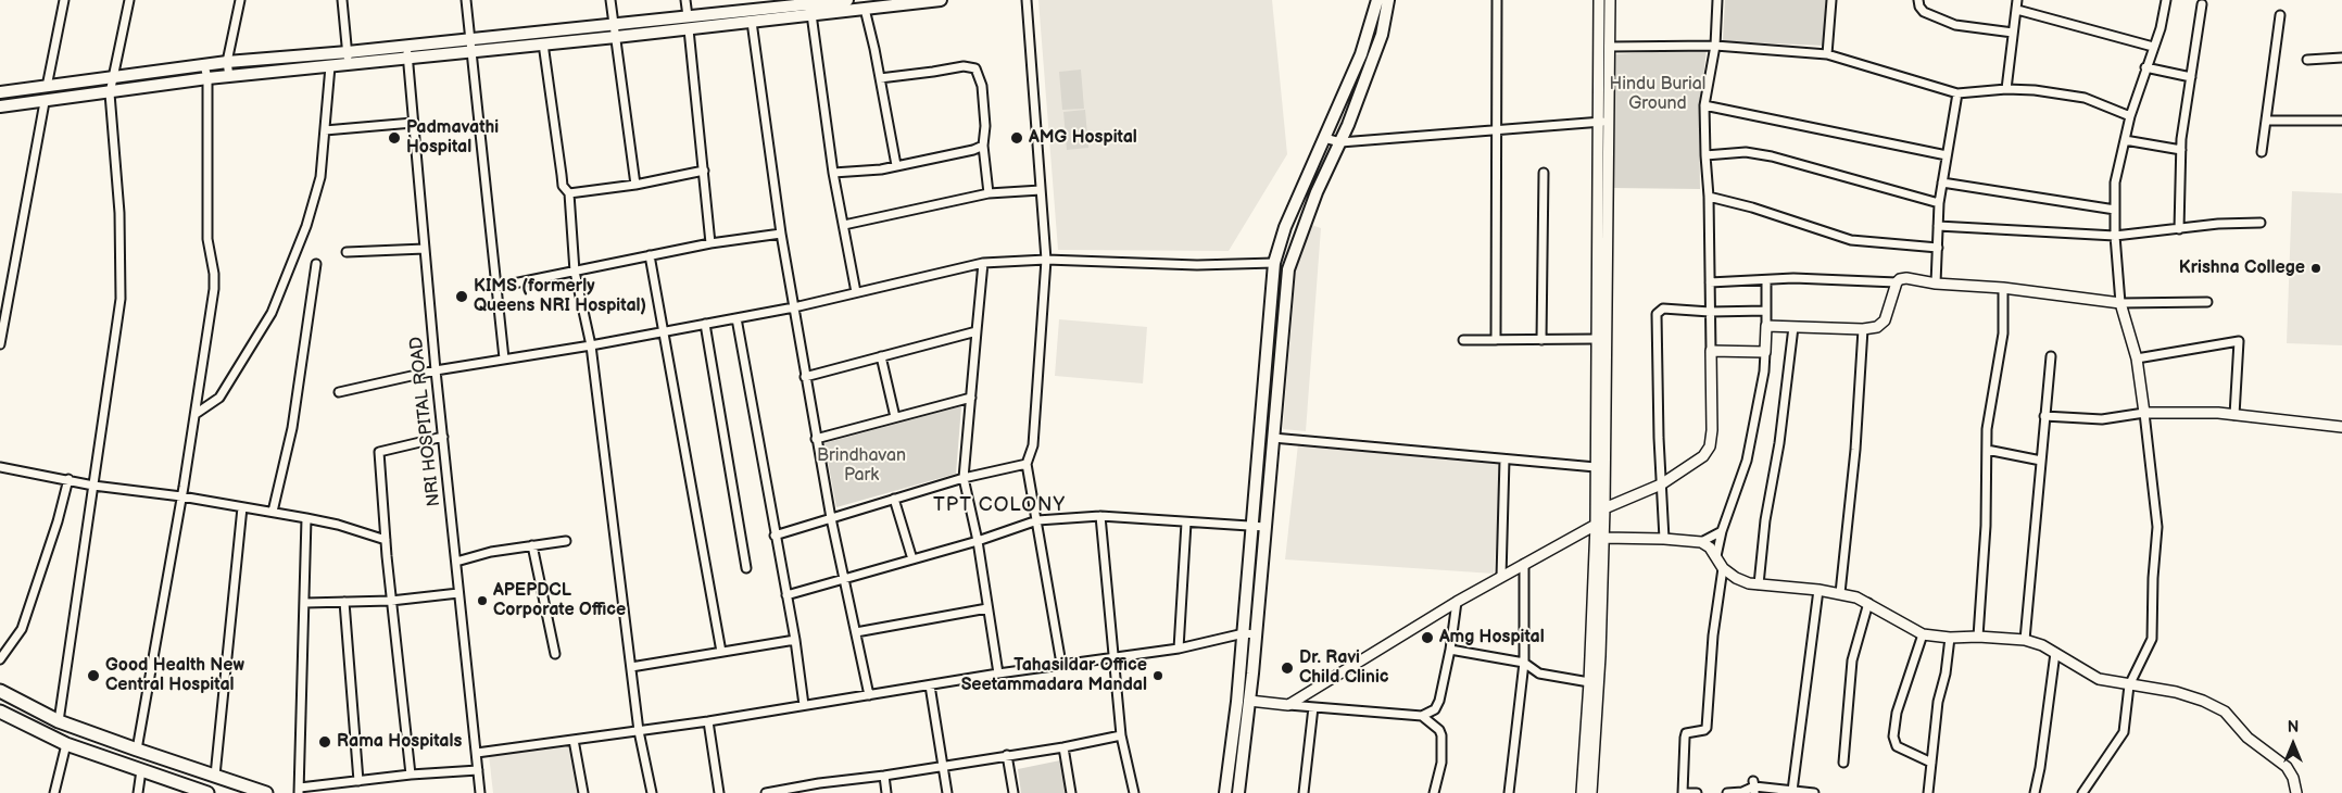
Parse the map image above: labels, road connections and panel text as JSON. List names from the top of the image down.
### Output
{
  "streets": {
    "street": ["NRI HOSPITAL ROAD"]
  },
  "districts": ["TPT COLONY"],
  "parks": ["Hindu Burial Ground", "Brindhavan Park"],
  "places": [
    "Padmavathi Hospital",
    "AMG Hospital",
    "Krishna College",
    "KIMS (formerly Queens NRI Hospital)",
    "APEPDCL Corporate Office",
    "Amg Hospital",
    "Dr. Ravi Child Clinic",
    "Good Health New Central Hospital",
    "Tahasildar Office Seetammadara Mandal",
    "Rama Hospitals"
  ],
  "north": "top"
}
